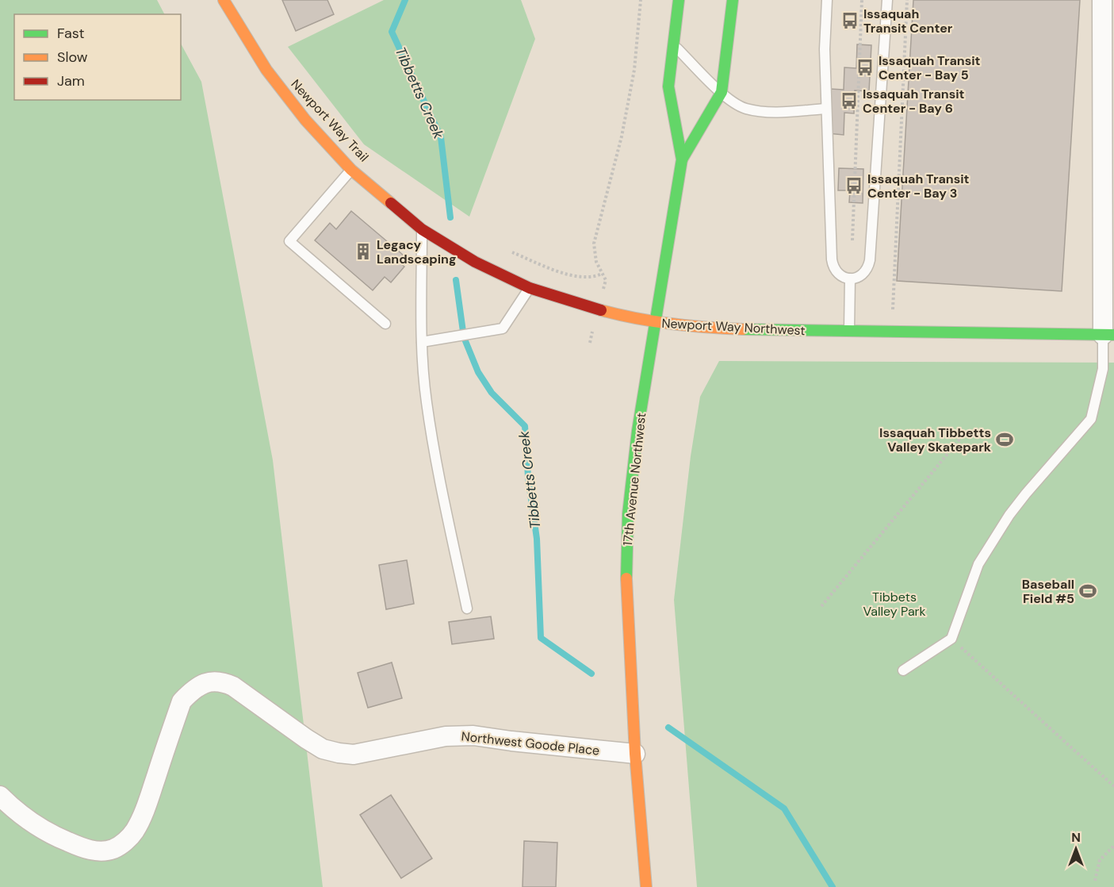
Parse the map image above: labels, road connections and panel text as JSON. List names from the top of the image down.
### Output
{
  "streets": {
    "main road": ["Newport Way Northwest", "17th Avenue Northwest"],
    "street": ["Northwest Goode Place"]
  },
  "crossings": [
    ["Newport Way Northwest", "17th Avenue Northwest"],
    ["17th Avenue Northwest", "Northwest Goode Place"]
  ],
  "water": ["Tibbetts Creek"],
  "parks": ["Tibbets Valley Park"],
  "places": {
    "bus stop": [
      "Issaquah Transit Center",
      "Issaquah Transit Center - Bay 5",
      "Issaquah Transit Center - Bay 6",
      "Issaquah Transit Center - Bay 3"
    ],
    "building": ["Legacy Landscaping"],
    "sports": ["Issaquah Tibbetts Valley Skatepark", "Baseball Field #5"]
  },
  "legend": ["Fast", "Slow", "Jam"],
  "north": "top"
}
